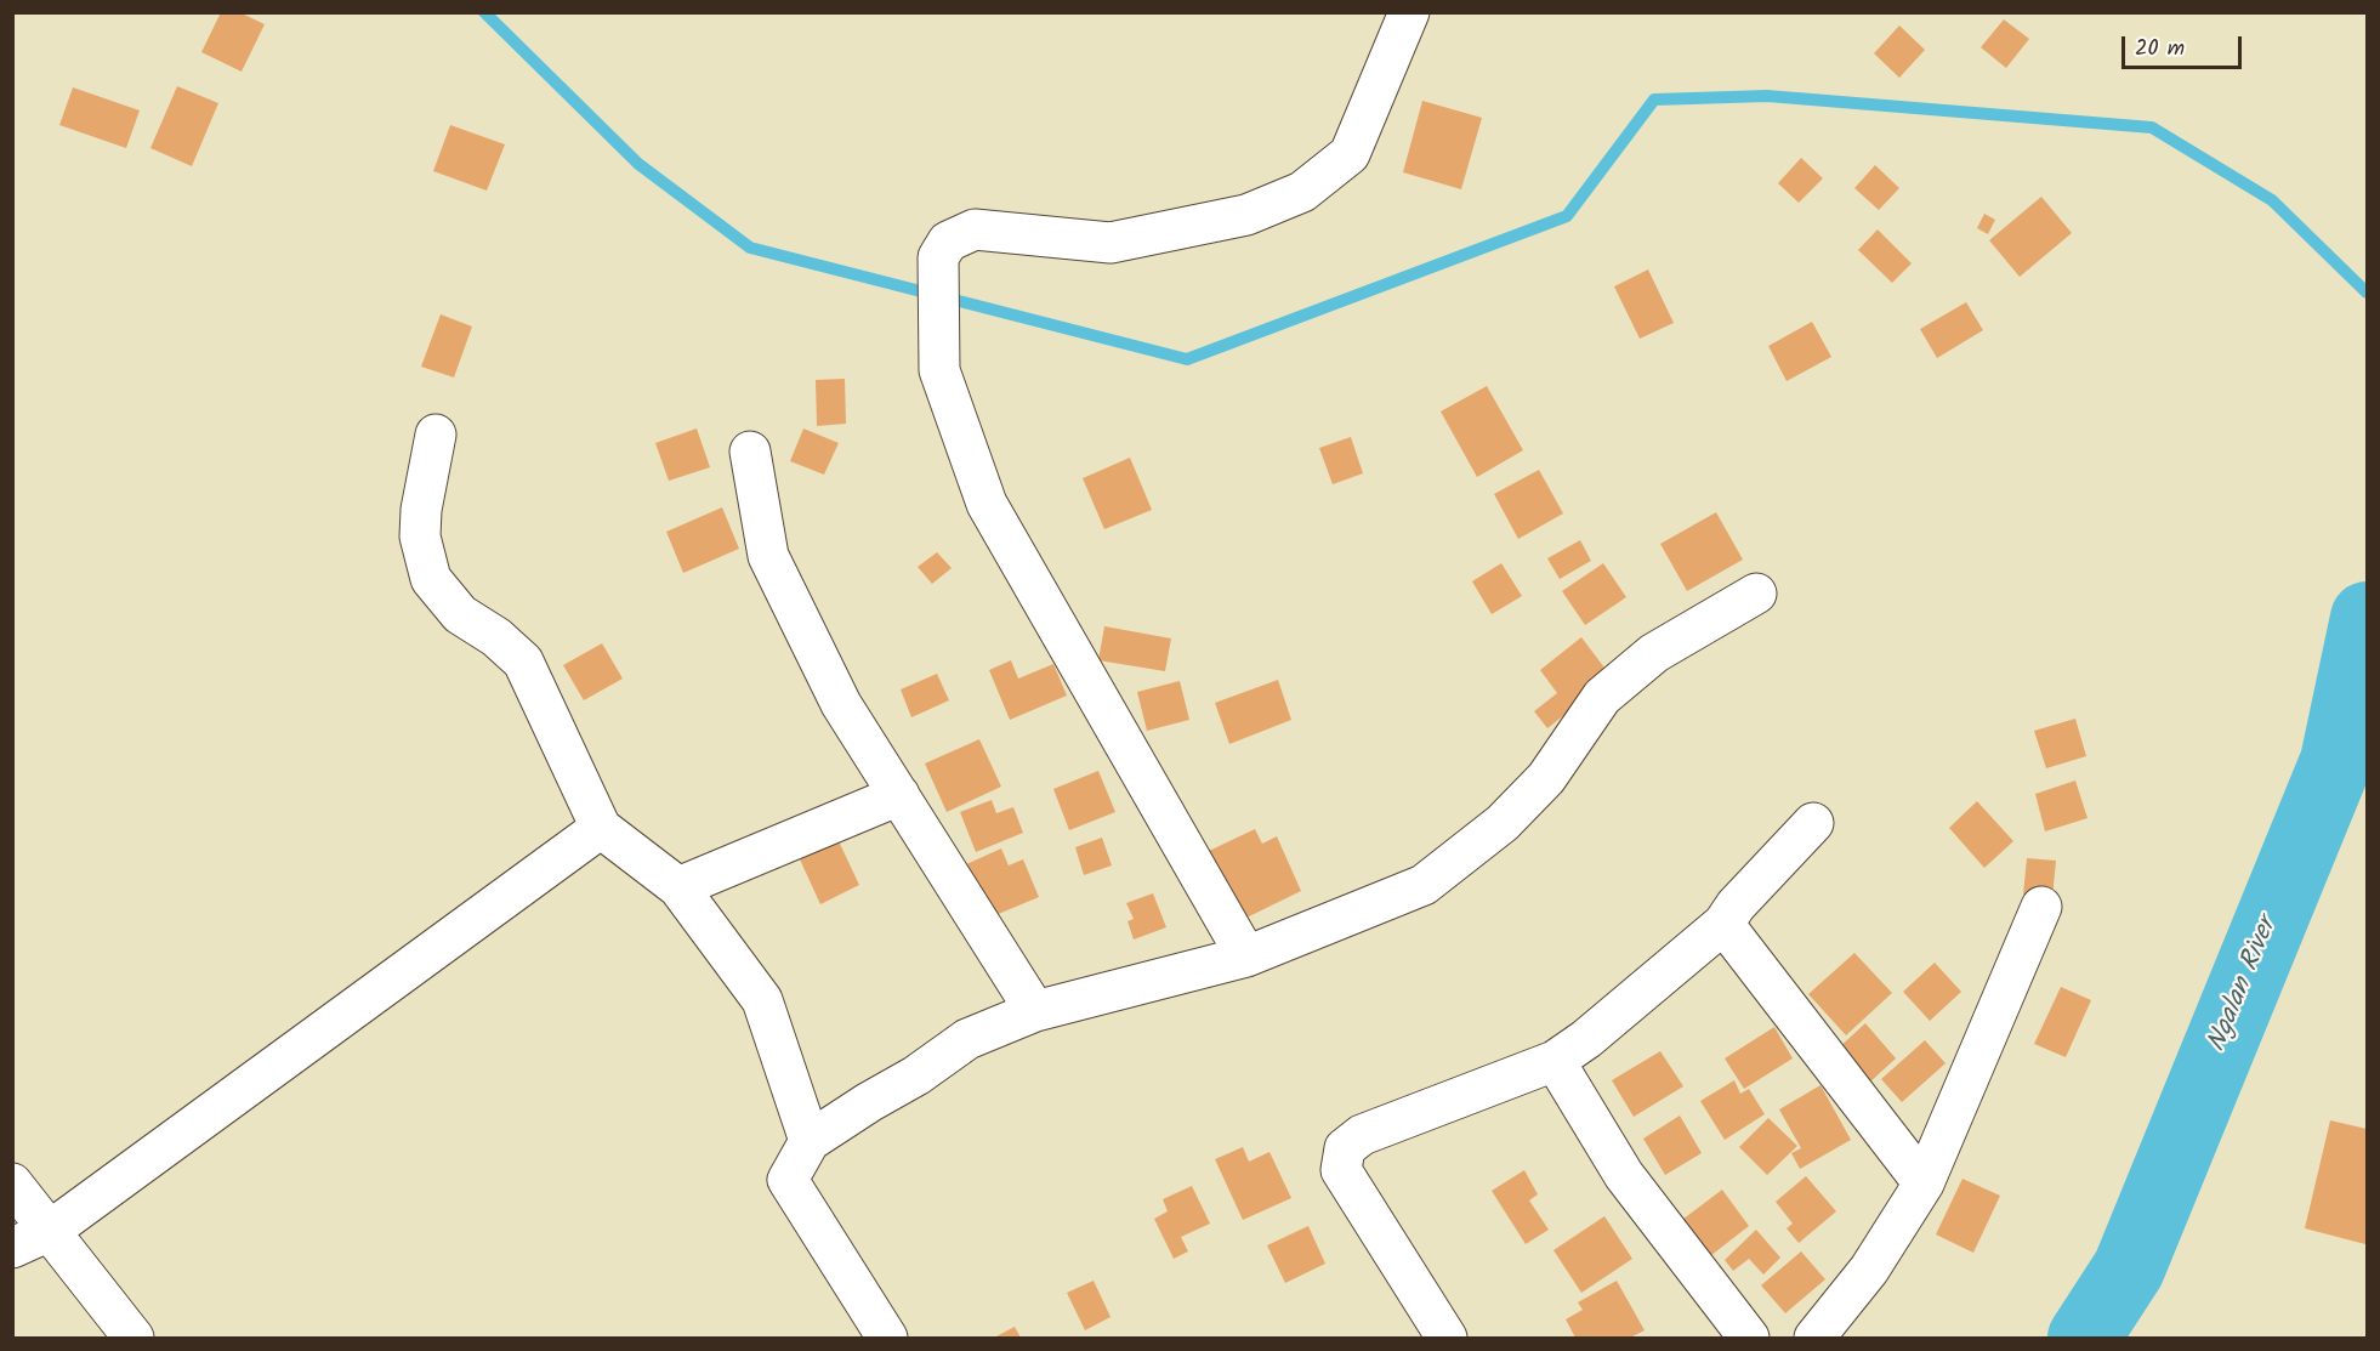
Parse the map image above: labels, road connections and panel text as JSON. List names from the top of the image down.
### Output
{
  "water": ["Ngalan River"],
  "scale_bar": "20 m"
}
